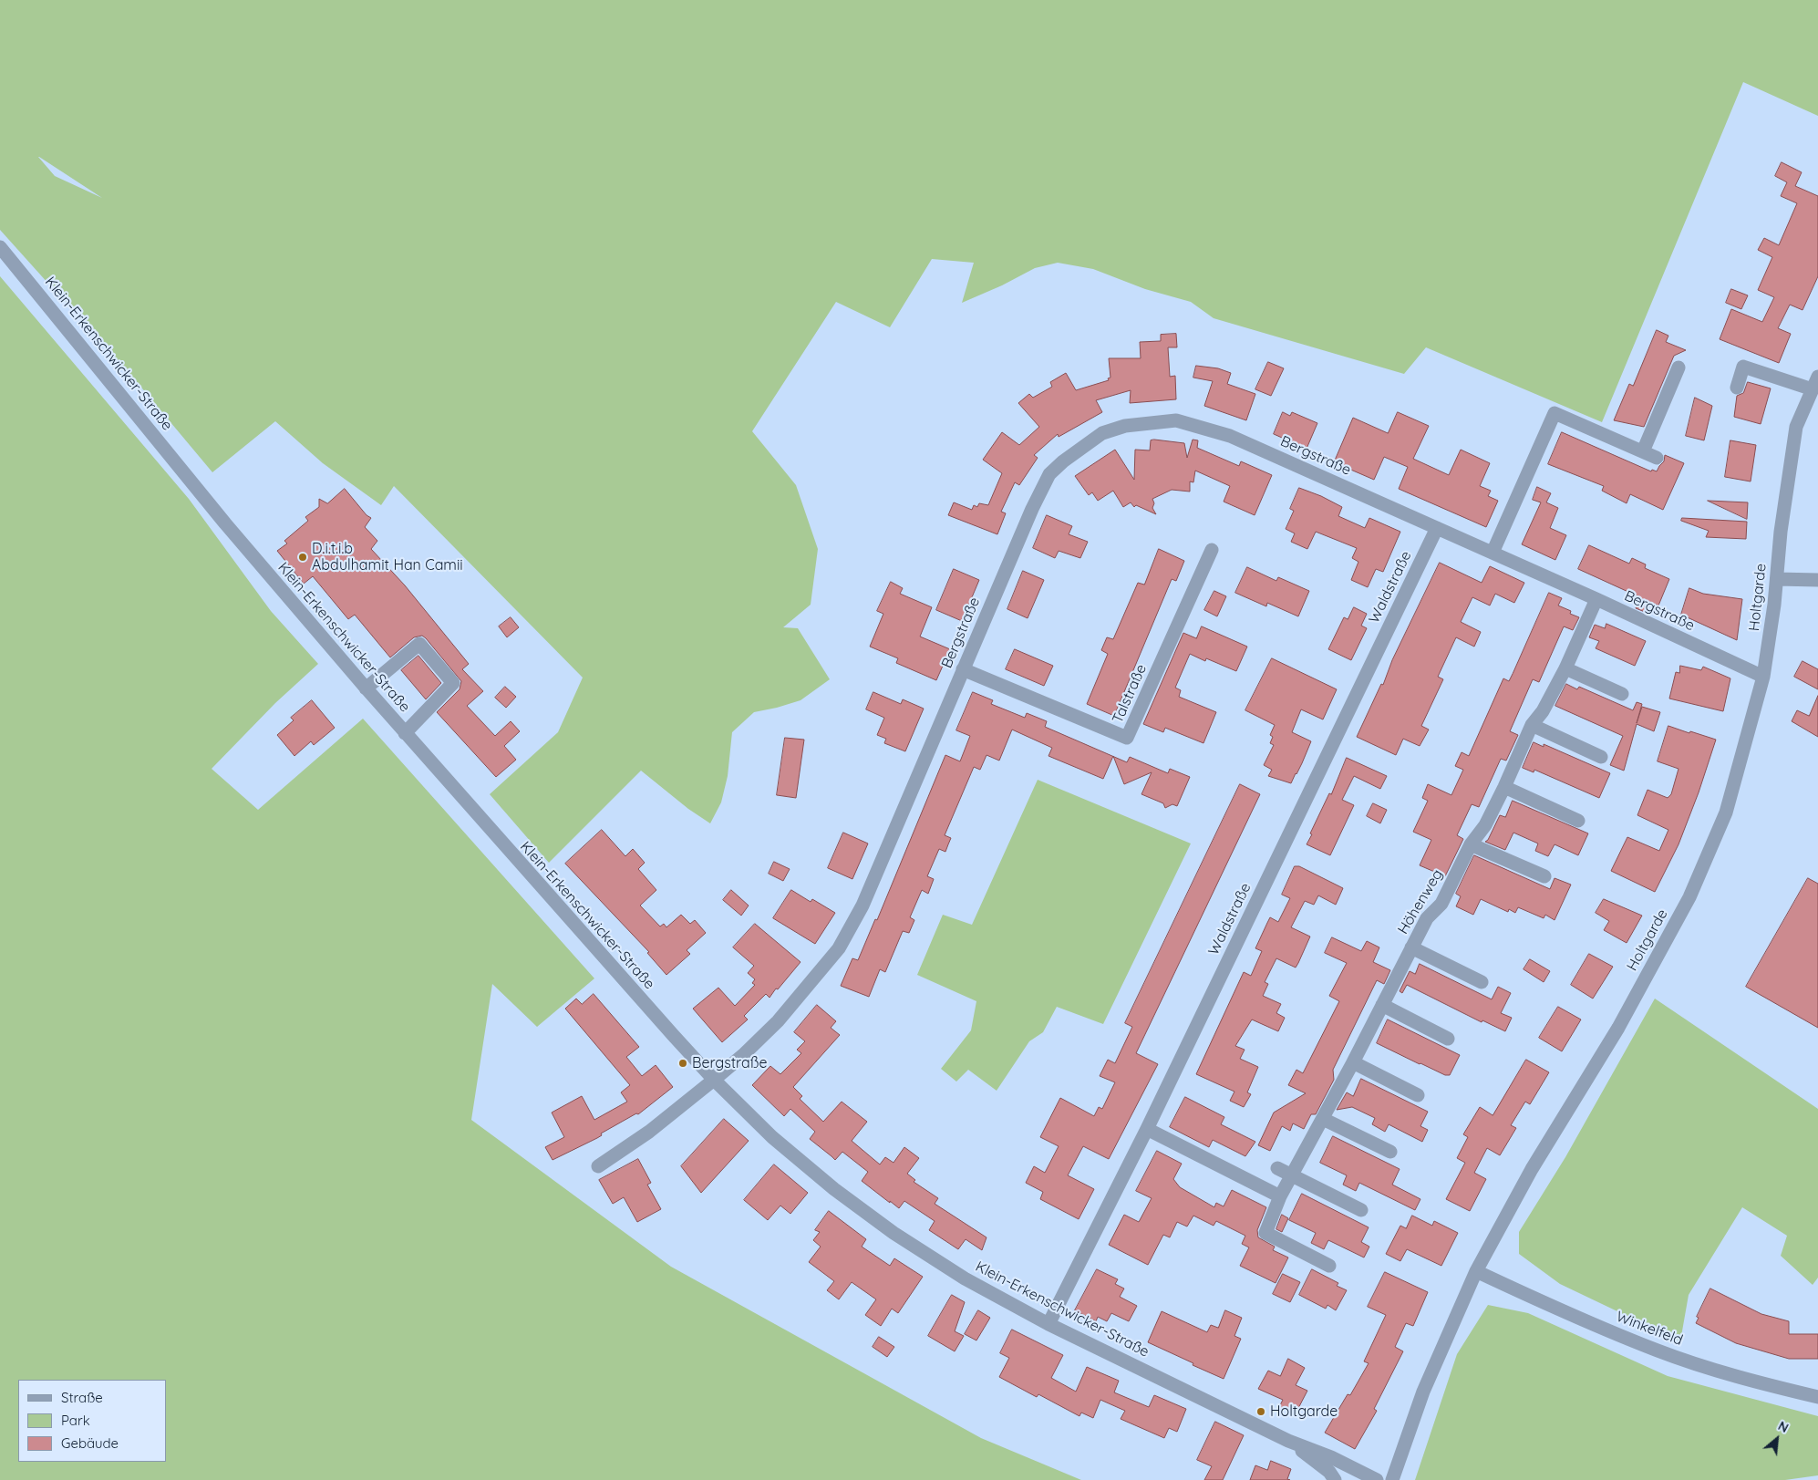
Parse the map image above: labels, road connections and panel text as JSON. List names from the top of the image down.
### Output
{
  "streets": {
    "street": [
      "Klein-Erkenschwicker-Straße",
      "Bergstraße",
      "Waldstraße",
      "Holtgarde",
      "Talstraße",
      "Höhenweg",
      "Winkelfeld"
    ]
  },
  "crossings": [
    ["Klein-Erkenschwicker-Straße", "Bergstraße"],
    ["Klein-Erkenschwicker-Straße", "Waldstraße"],
    ["Bergstraße", "Waldstraße"],
    ["Bergstraße", "Holtgarde"],
    ["Bergstraße", "Talstraße"],
    ["Bergstraße", "Höhenweg"],
    ["Holtgarde", "Winkelfeld"]
  ],
  "places": ["D.i.t.i.b Abdulhamit Han Camii", "Bergstraße", "Holtgarde"],
  "legend": ["Straße", "Park", "Gebäude"],
  "north": "top right"
}
